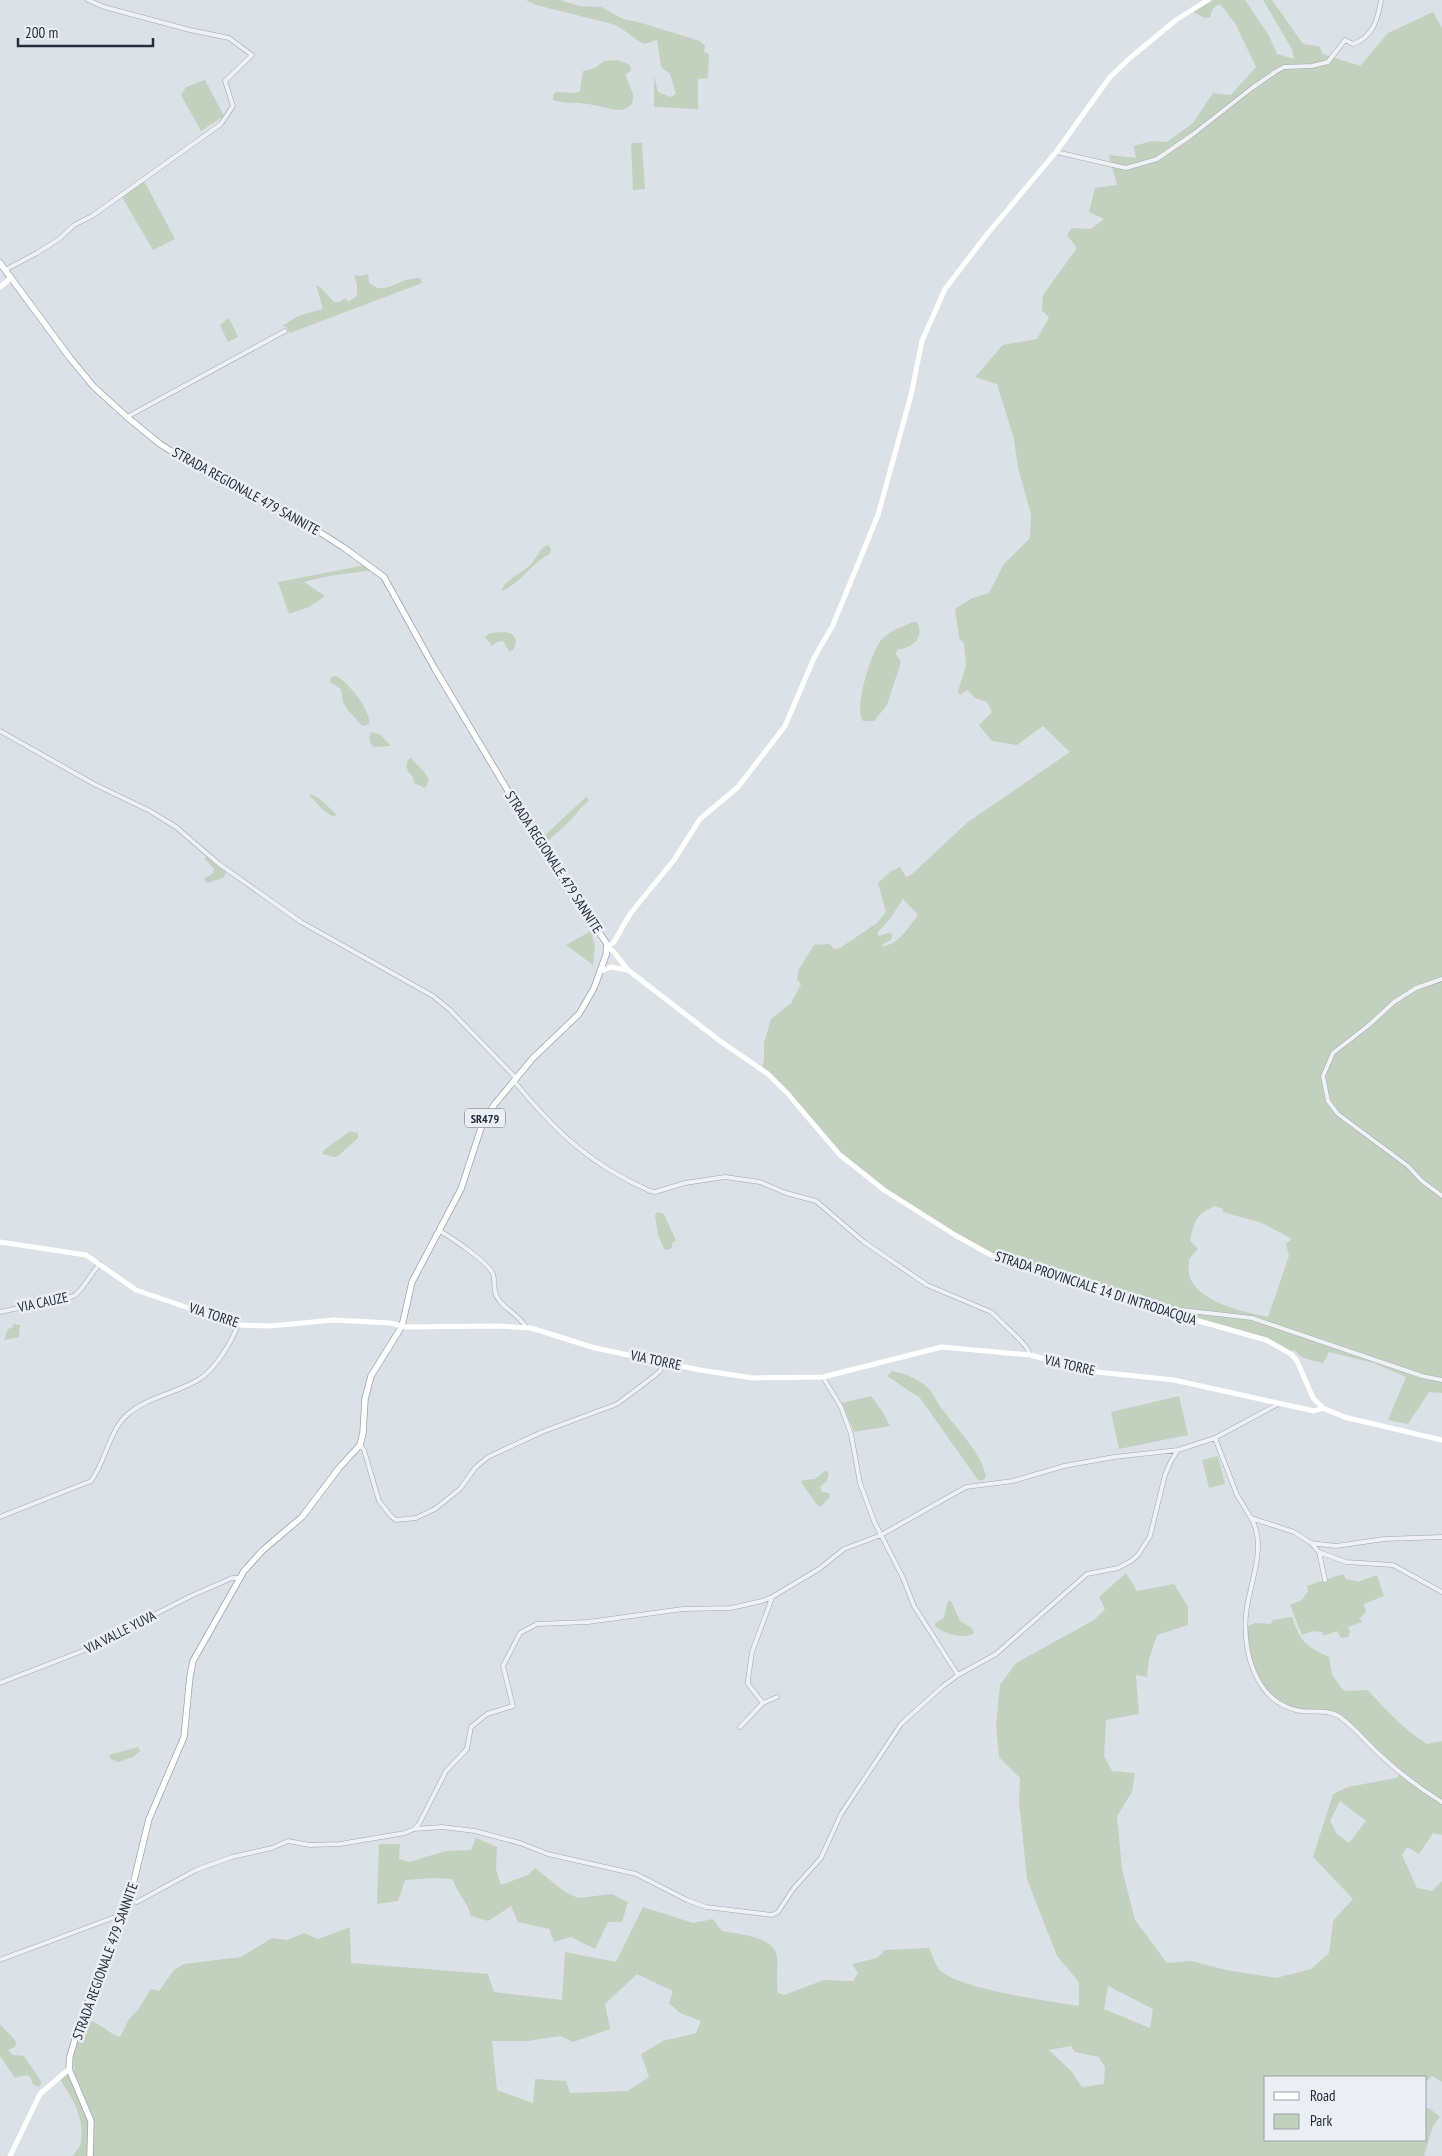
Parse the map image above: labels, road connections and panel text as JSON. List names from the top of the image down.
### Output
{
  "streets": {
    "main road": [
      "STRADA REGIONALE 479 SANNITE",
      "SR479",
      "STRADA PROVINCIALE 14 DI INTRODACQUA",
      "VIA TORRE"
    ],
    "street": ["VIA CAUZE", "VIA VALLE YUVA"]
  },
  "crossings": [
    ["STRADA REGIONALE 479 SANNITE", "STRADA PROVINCIALE 14 DI INTRODACQUA"],
    ["STRADA REGIONALE 479 SANNITE", "VIA TORRE"],
    ["STRADA REGIONALE 479 SANNITE", "VIA VALLE YUVA"],
    ["STRADA PROVINCIALE 14 DI INTRODACQUA", "VIA TORRE"],
    ["VIA CAUZE", "VIA TORRE"]
  ],
  "legend": ["Road", "Park"],
  "scale_bar": "200 m"
}
